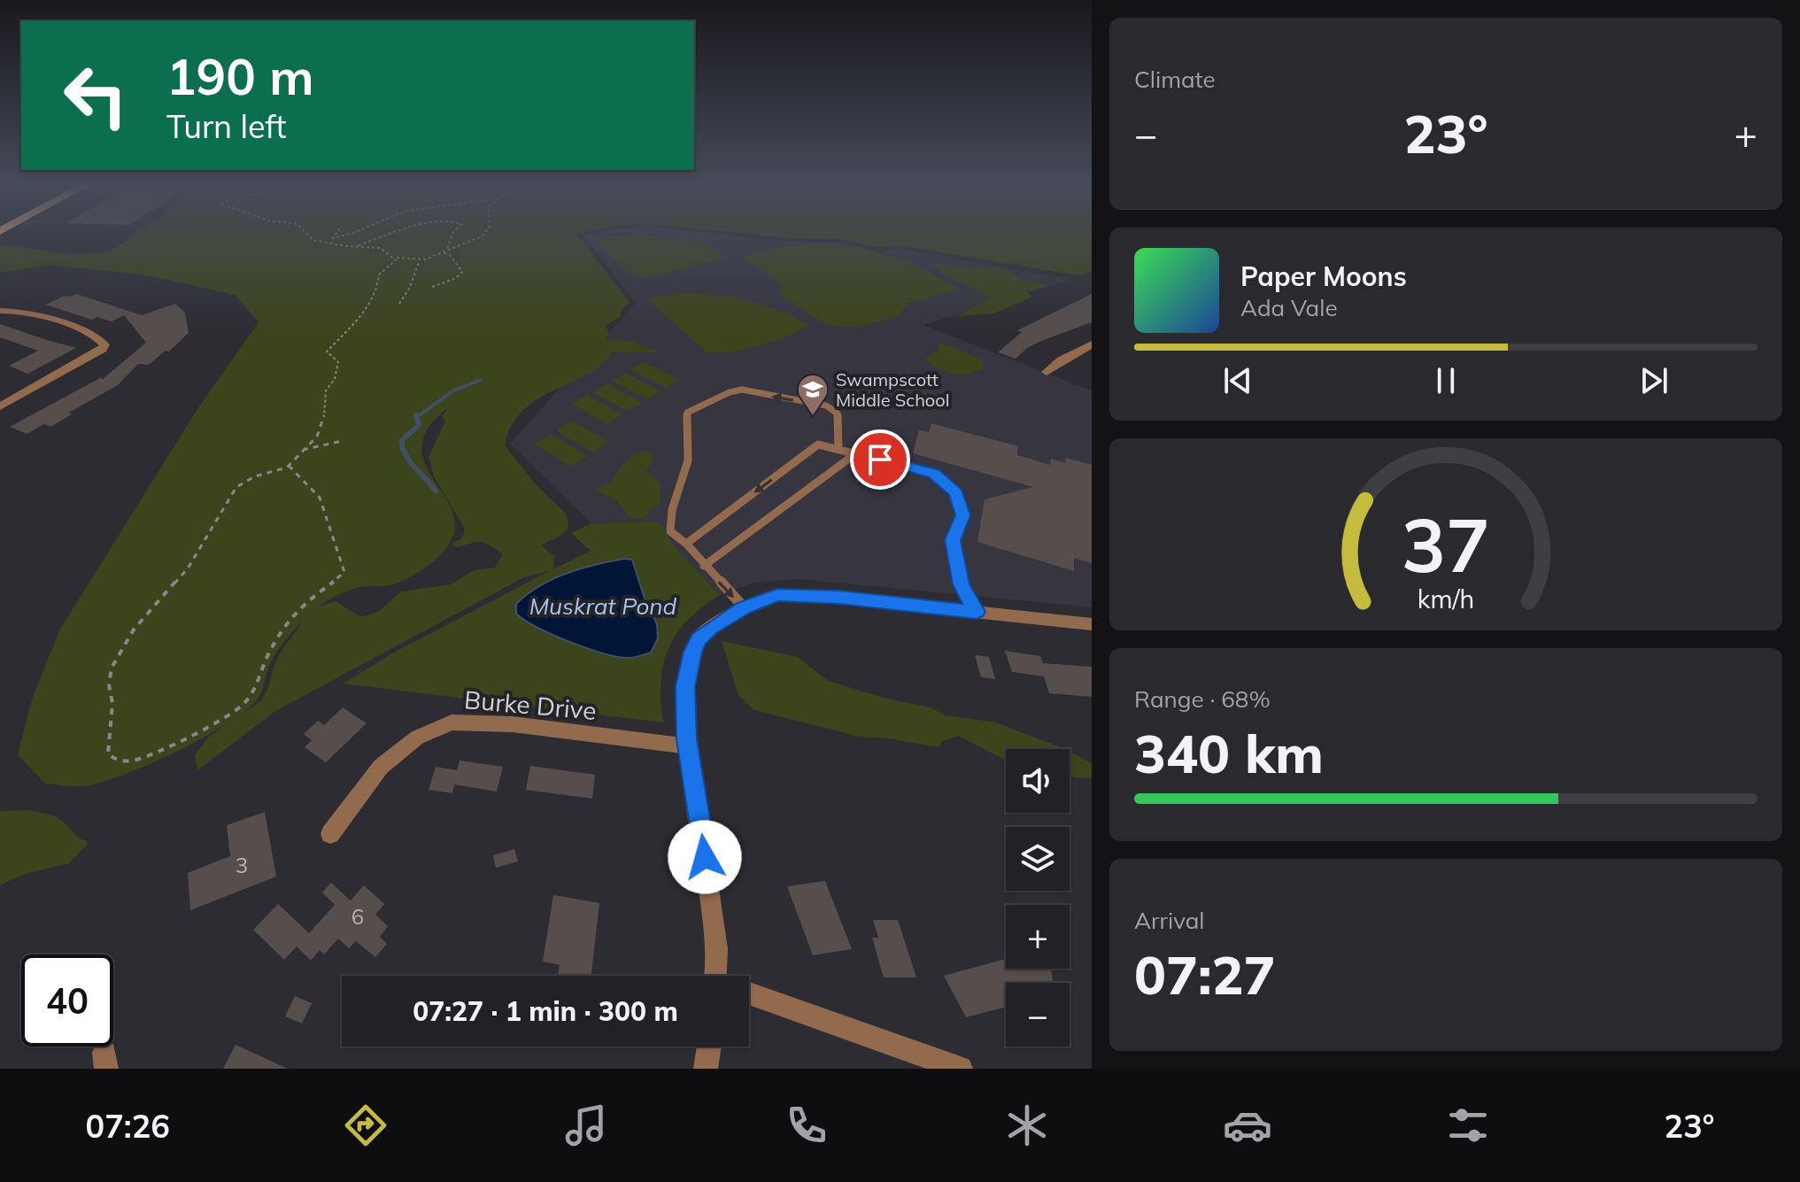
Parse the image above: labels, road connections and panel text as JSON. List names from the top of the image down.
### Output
{
  "streets": {
    "street": ["Burke Drive"]
  },
  "water": ["Muskrat Pond"],
  "places": {
    "school or university": ["Swampscott Middle School"]
  },
  "house_numbers": ["3", "6"],
  "page": {
    "tile": [
      "Climate",
      ["Range · 68%", "340 km"],
      ["Arrival", "07:27"]
    ],
    "turn": ["190 m", "Turn left"],
    "heat": ["−", "23°", "+"],
    "song": ["Paper Moons", "Ada Vale"],
    "map_buttons": ["+", "−"],
    "limit": "40",
    "trip": "07:27 · 1 min · 300 m",
    "tabs": ["07:26", "23°"],
    "gauge": ["37", "km/h"]
  }
}
